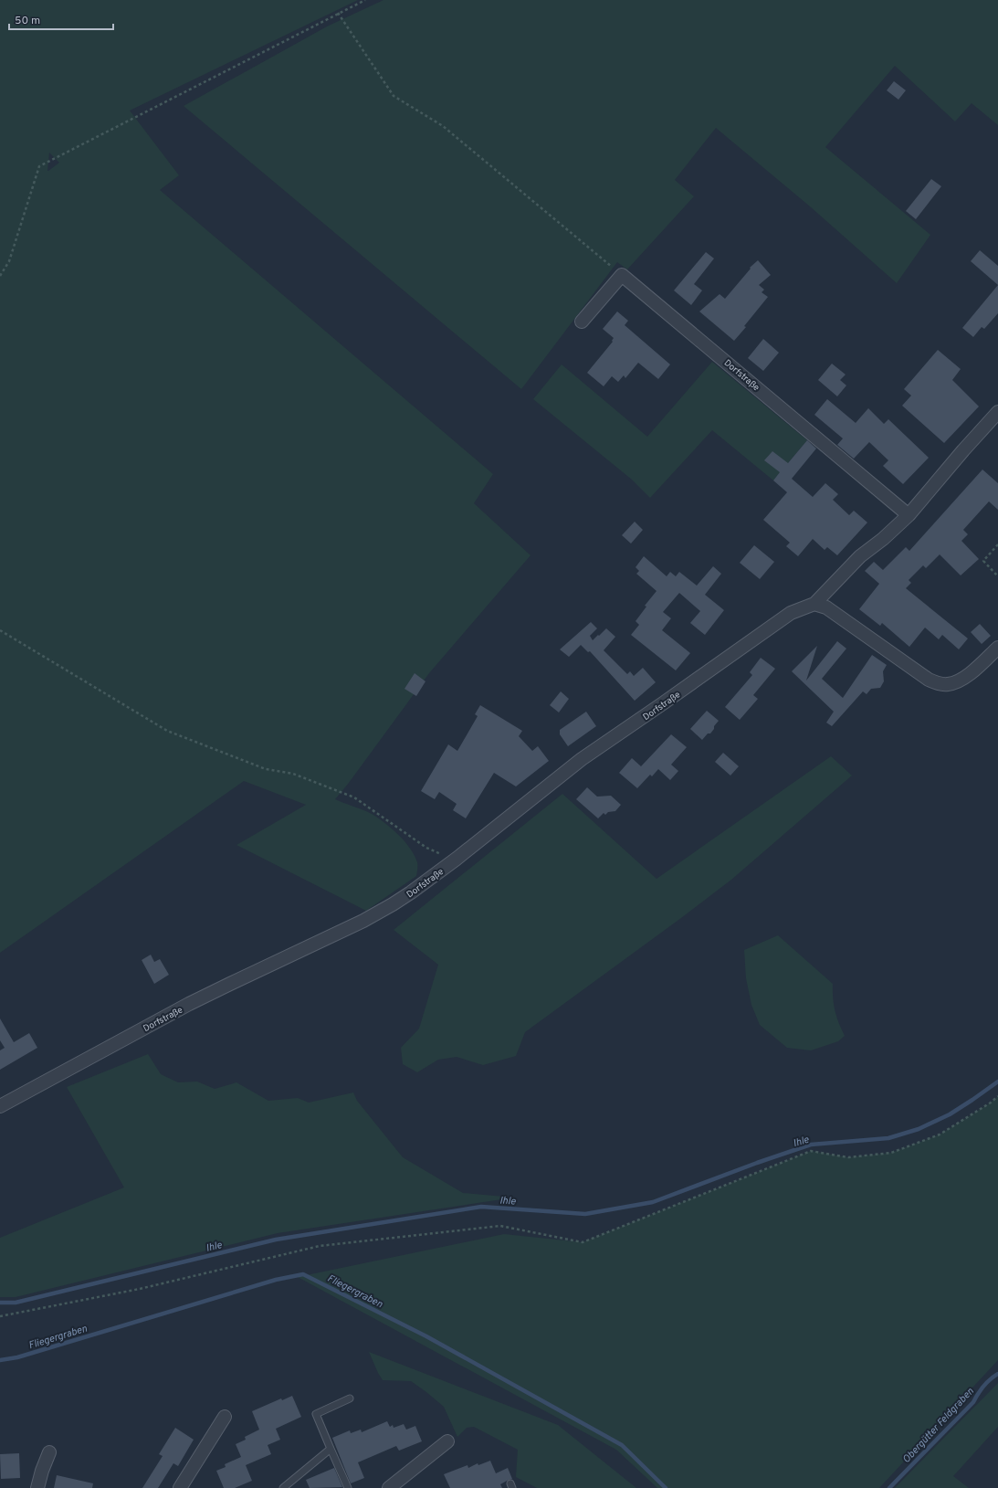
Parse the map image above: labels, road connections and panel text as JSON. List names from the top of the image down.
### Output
{
  "streets": {
    "street": ["Dorfstraße"]
  },
  "water": ["Ihle", "Fliegergraben", "Obergütter Feldgraben"],
  "scale_bar": "50 m"
}
